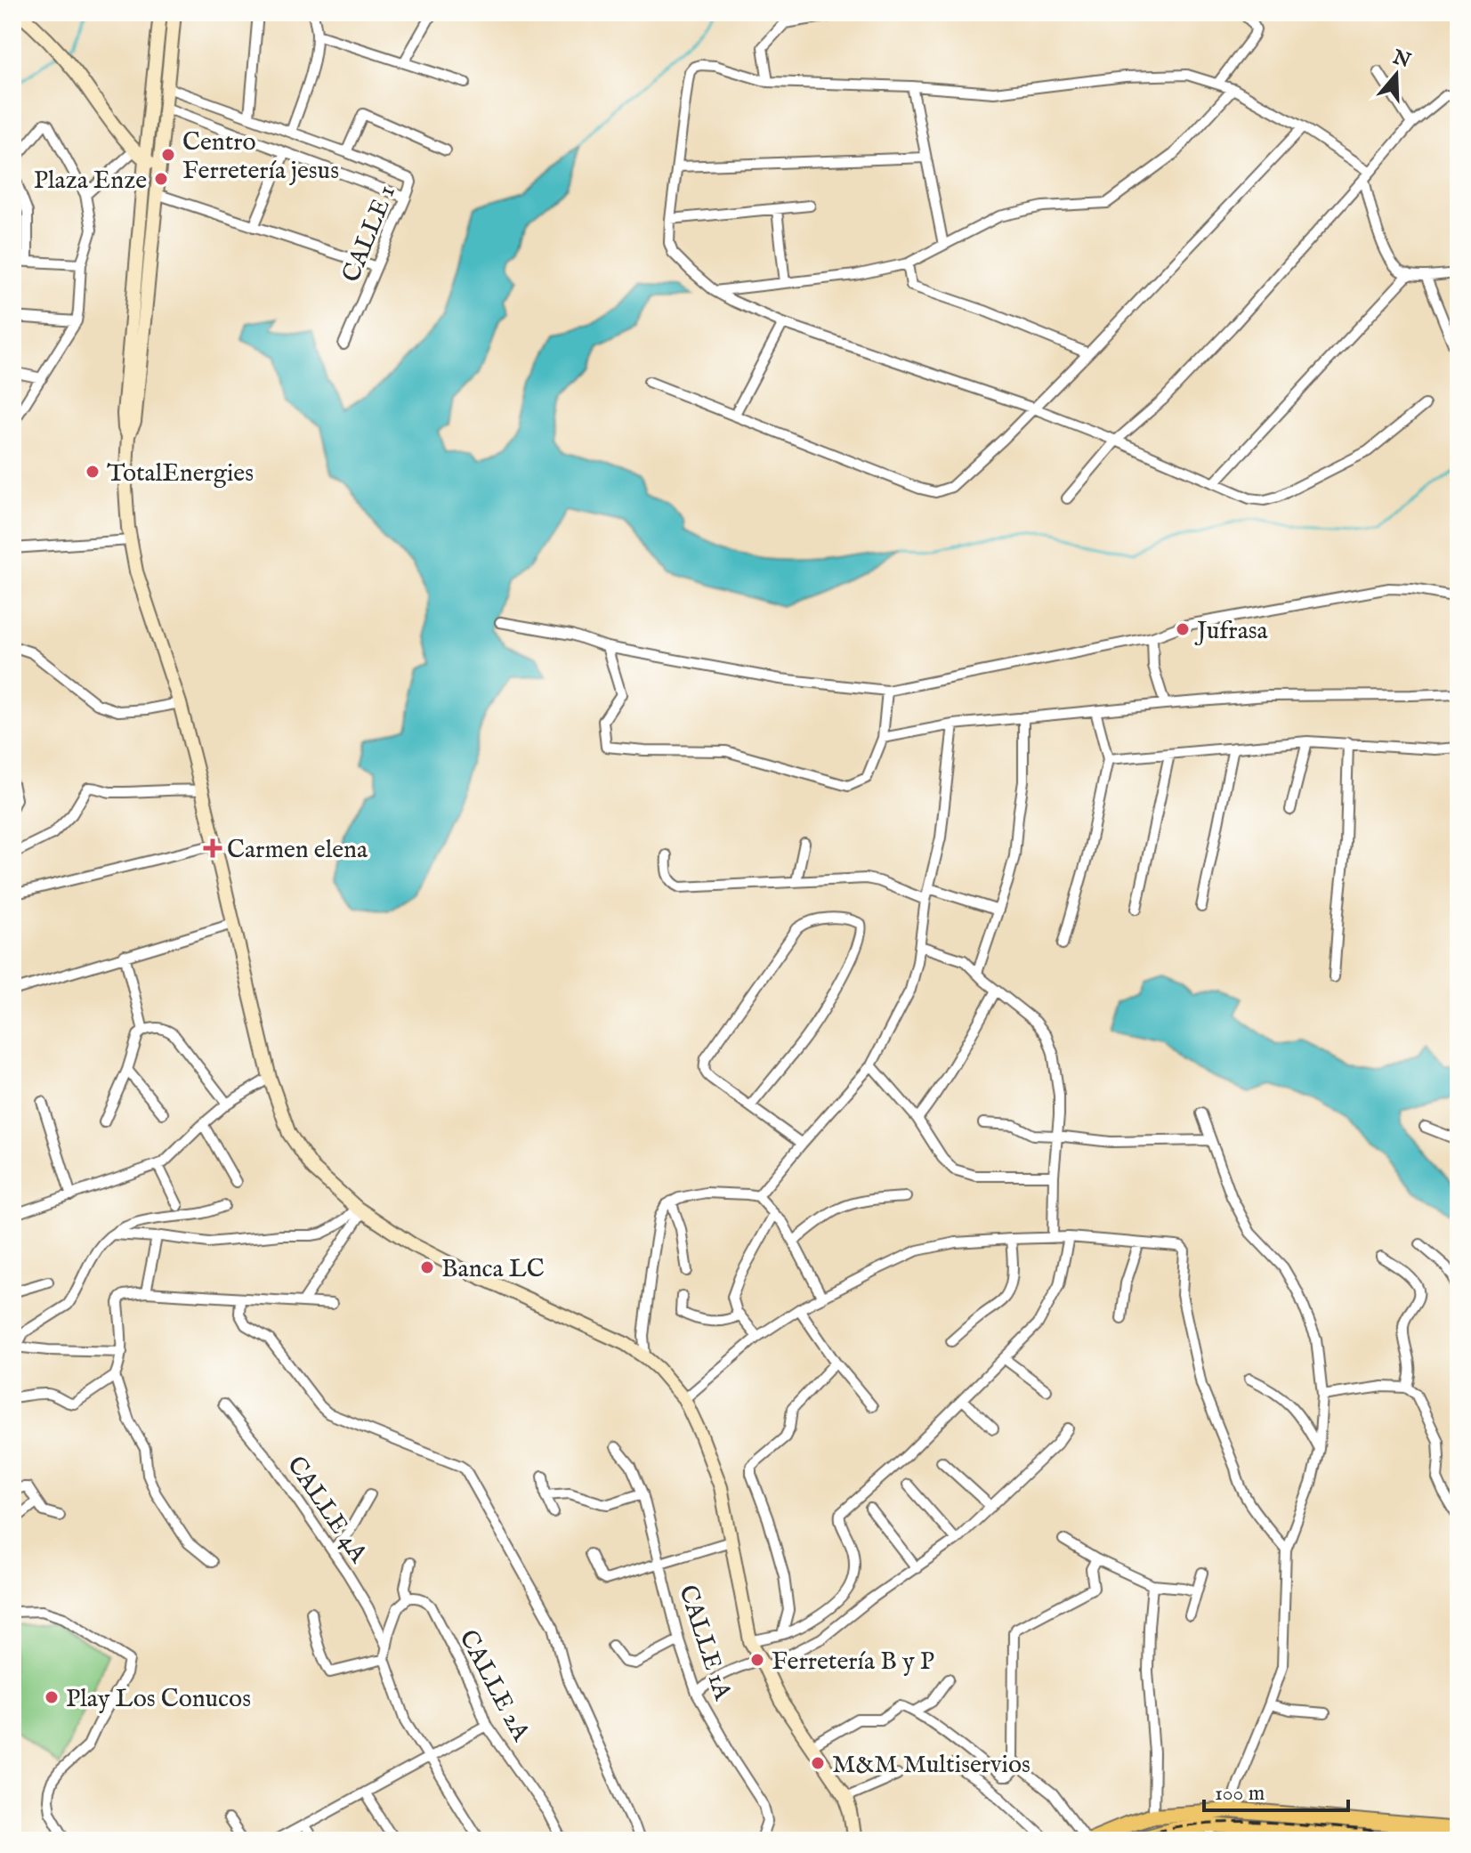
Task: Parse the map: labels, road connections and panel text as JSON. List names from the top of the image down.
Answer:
{
  "streets": {
    "street": [
      "CALLE 1",
      "CALLE 4A",
      "CALLE 1A",
      "CALLE 2A"
    ]
  },
  "places": {
    "other": [
      "Centro Ferretería jesus",
      "Plaza Enze",
      "TotalEnergies",
      "Jufrasa",
      "Banca LC",
      "Ferretería B y P",
      "Play Los Conucos",
      "M&M Multiservios"
    ],
    "health": ["Carmen elena"]
  },
  "scale_bar": "100 m",
  "north": "top"
}
